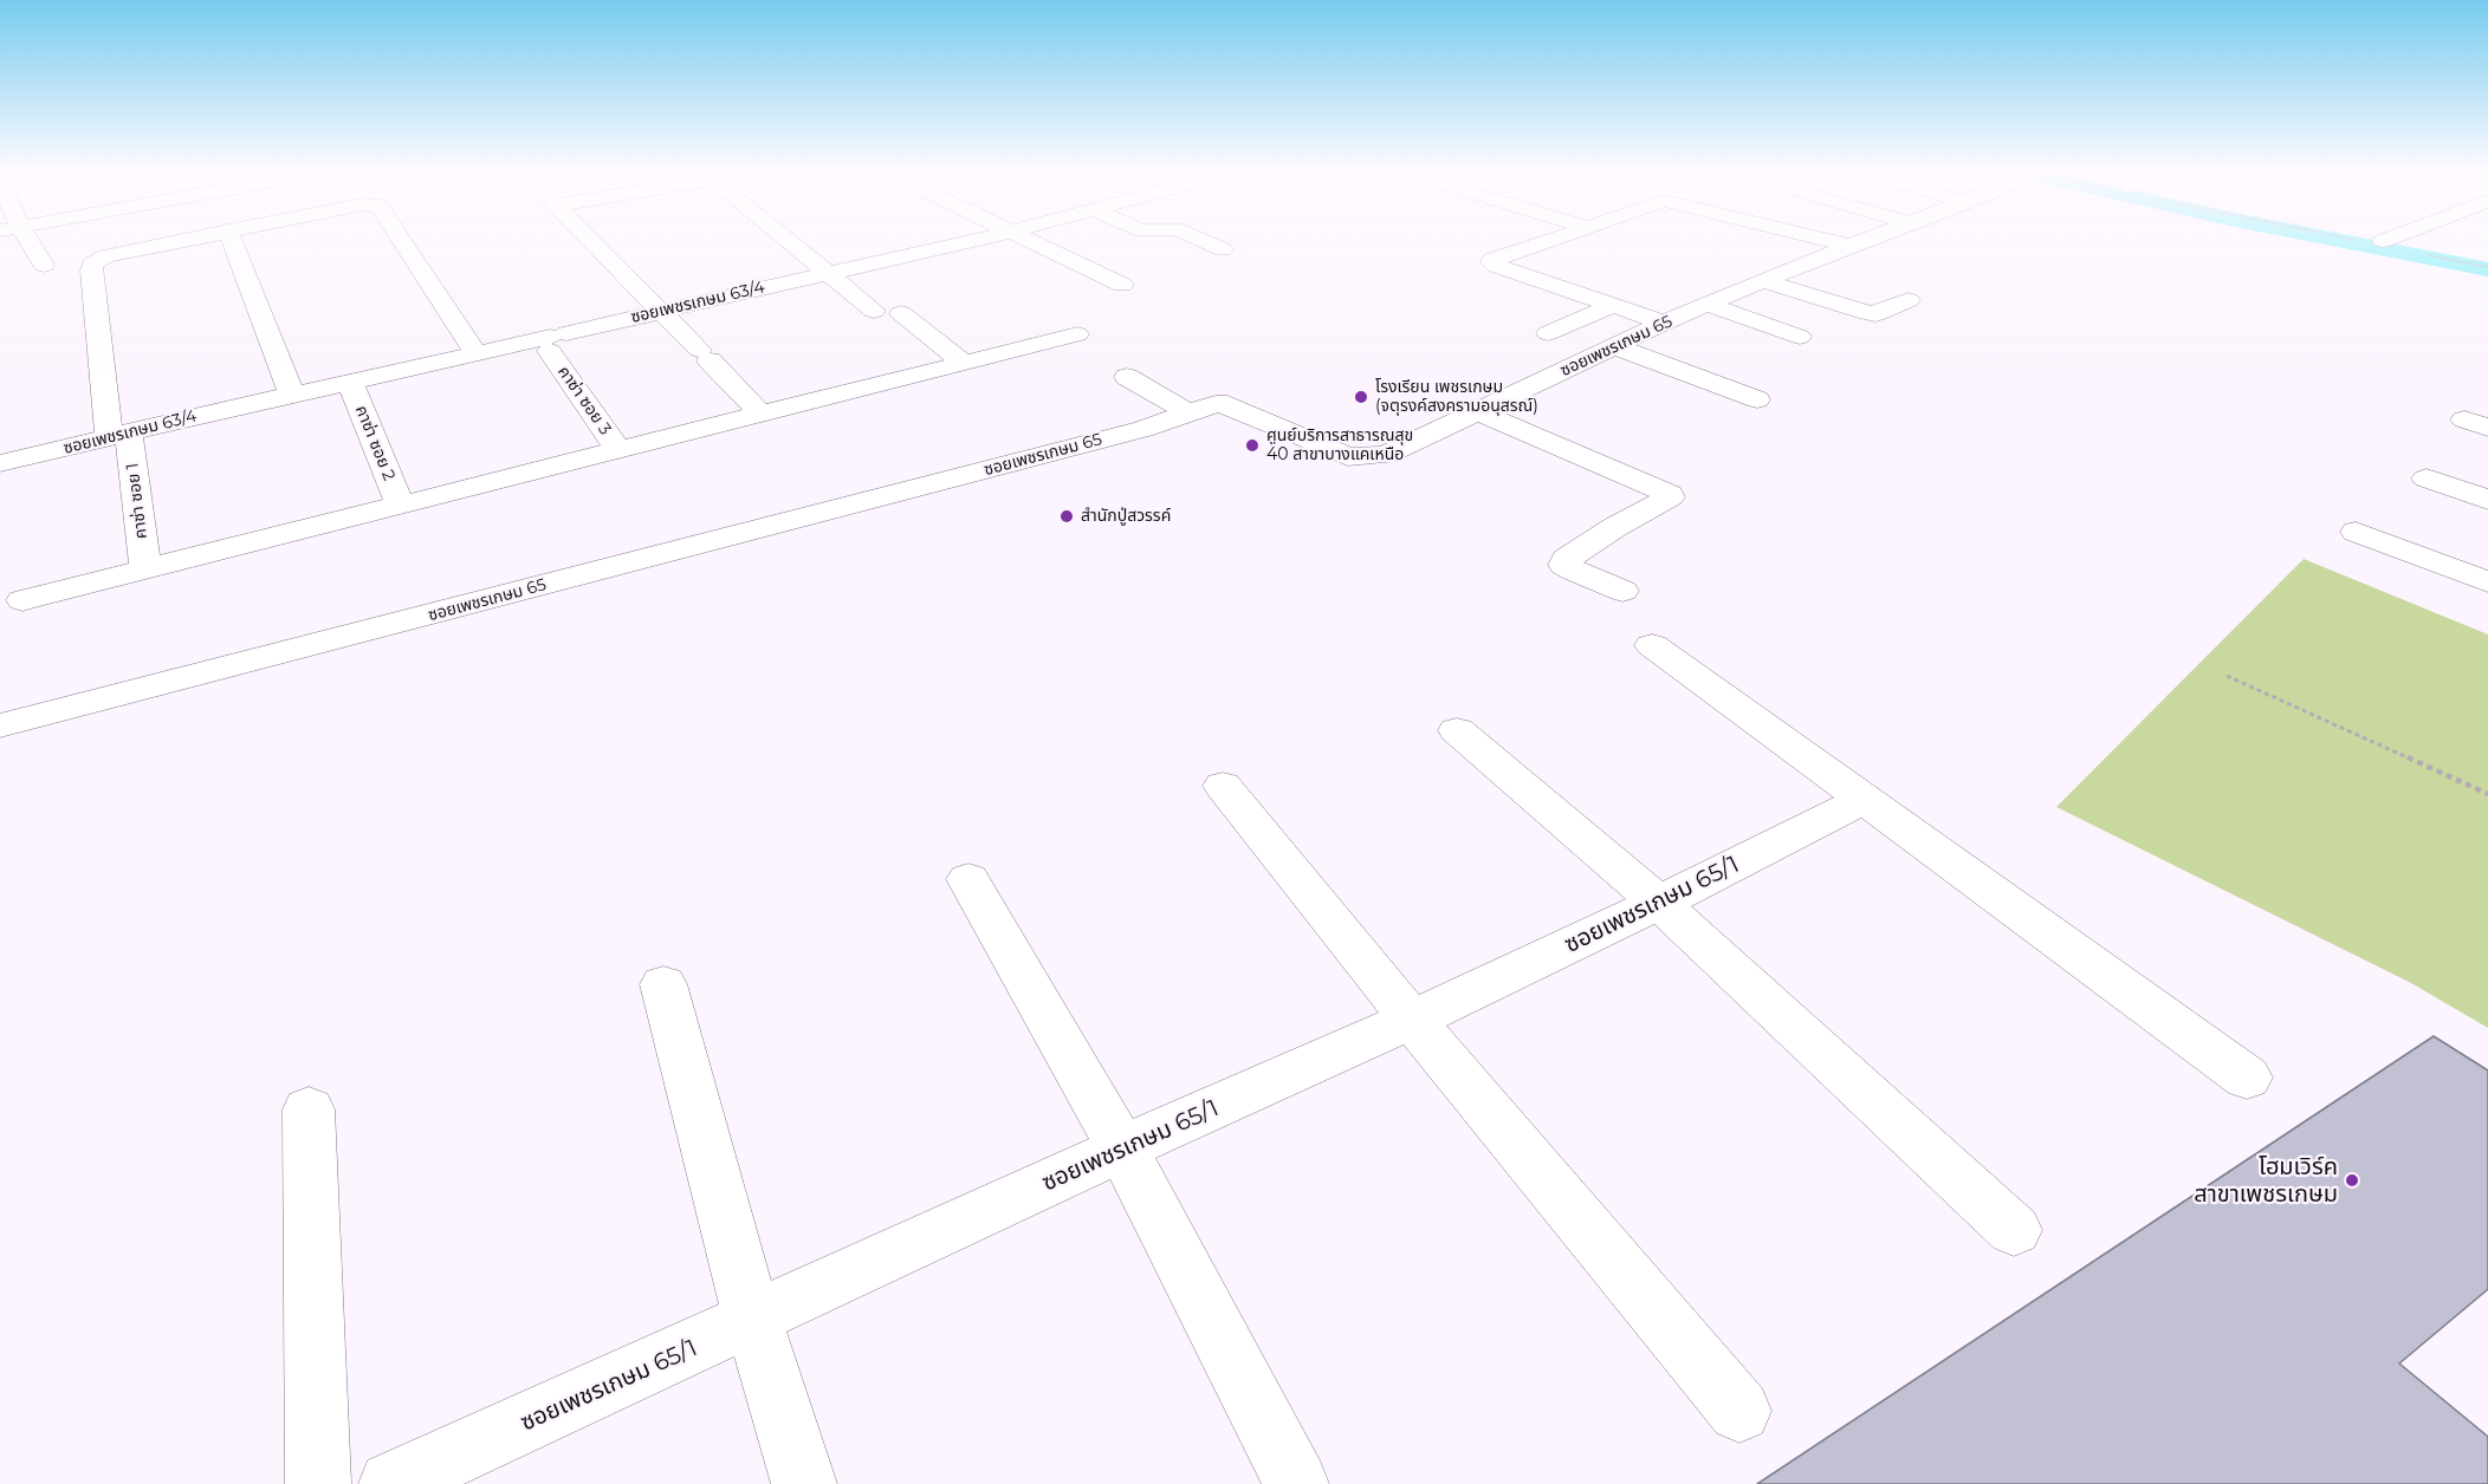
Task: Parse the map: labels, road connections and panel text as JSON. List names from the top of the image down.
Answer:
{
  "streets": {
    "street": [
      "ซอยเพชรเกษม 63/4",
      "ซอยเพชรเกษม 65",
      "คาซ่า ซอย 3",
      "คาซ่า ซอย 2",
      "คาซ่า ซอย 1",
      "ซอยเพชรเกษม 65/1"
    ]
  },
  "crossings": [
    ["ซอยเพชรเกษม 63/4", "คาซ่า ซอย 3"],
    ["ซอยเพชรเกษม 63/4", "คาซ่า ซอย 2"],
    ["ซอยเพชรเกษม 63/4", "คาซ่า ซอย 1"]
  ],
  "places": [
    "โรงเรียน เพชรเกษม (จตุรงค์สงครามอนุสรณ์)",
    "ศูนย์บริการสาธารณสุข 40 สาขาบางแคเหนือ",
    "สำนักปู่สวรรค์",
    "โฮมเวิร์ค สาขาเพชรเกษม"
  ]
}
